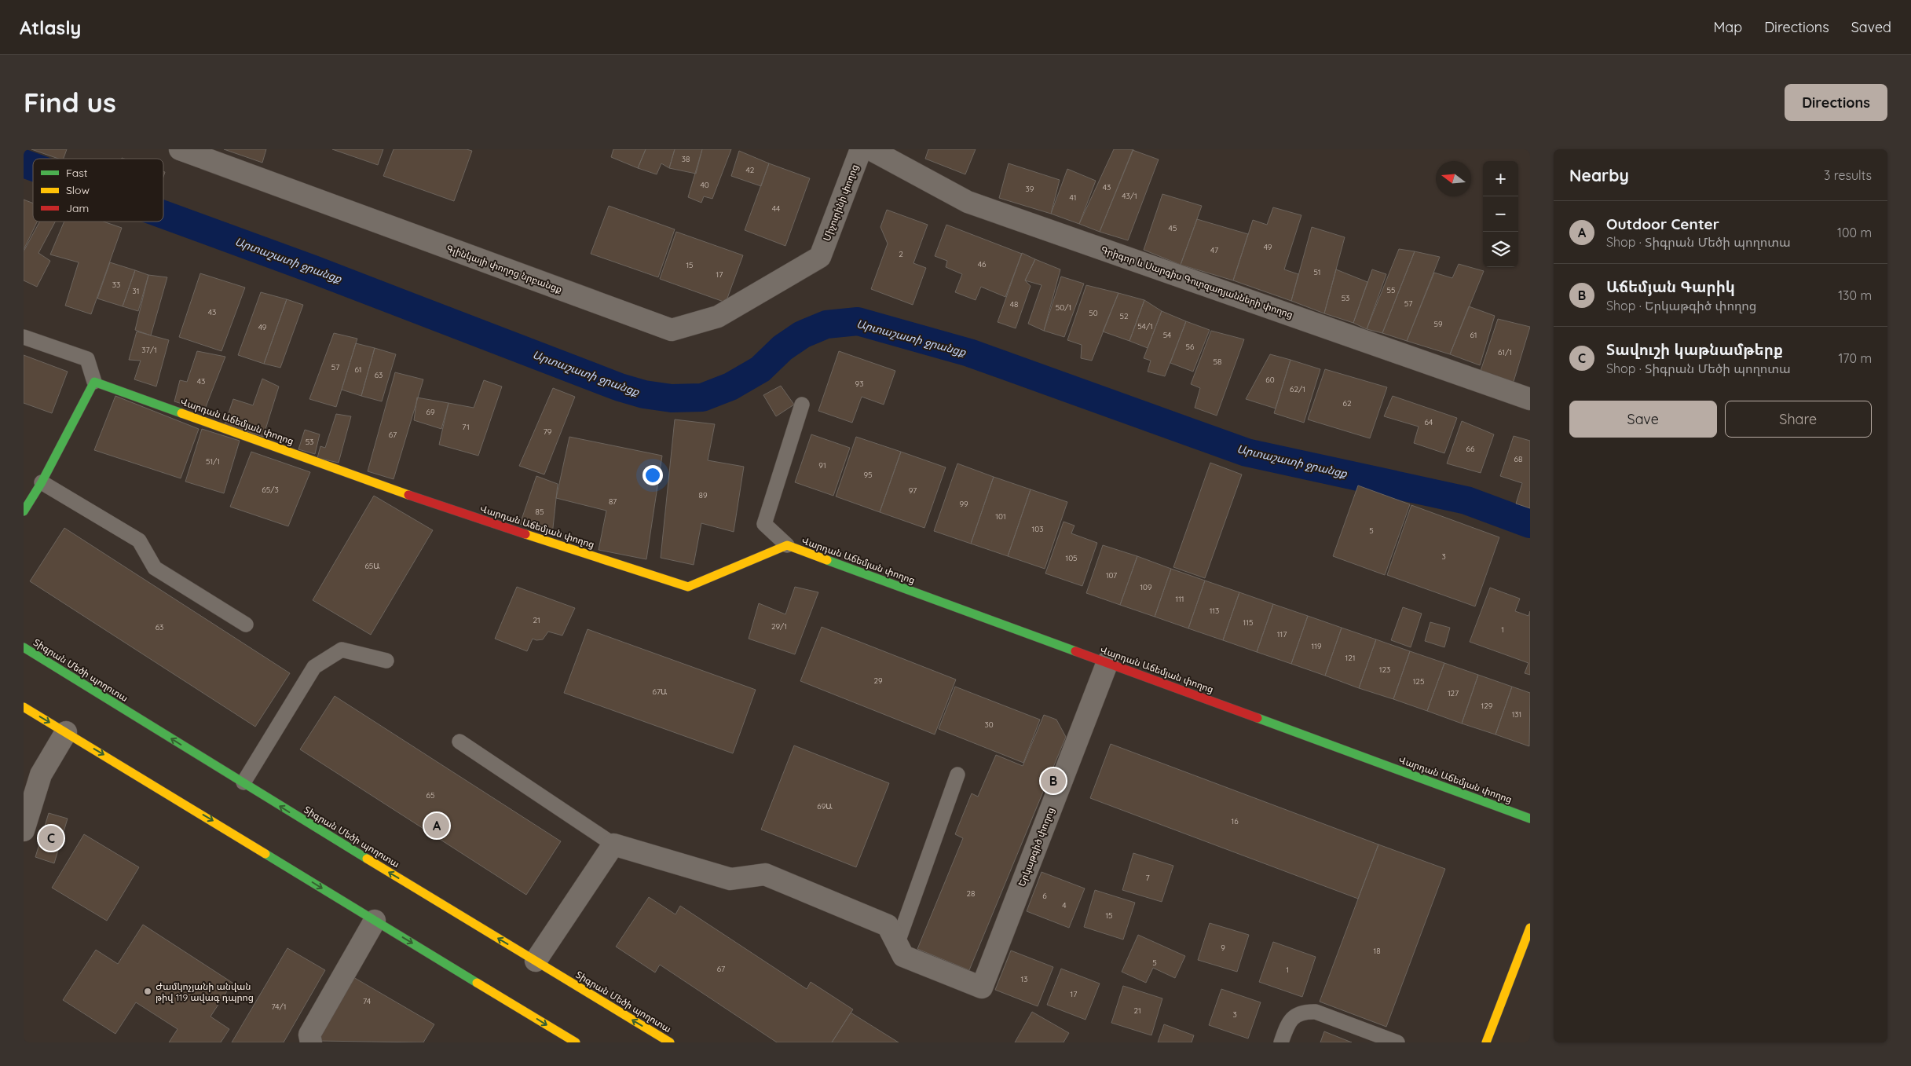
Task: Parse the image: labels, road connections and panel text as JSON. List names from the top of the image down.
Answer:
{
  "streets": {
    "street": [
      "Միչուրինի փողոց",
      "Գլինկայի փողոց նրբանցք",
      "Գրիգոր և Սարգիս Գուրզադյանների փողոց",
      "Վարդան Աճեմյան փողոց",
      "Տիգրան Մեծի պողոտա",
      "Երկաթգիծ փողոց"
    ]
  },
  "crossings": [
    ["Միչուրինի փողոց", "Գլինկայի փողոց նրբանցք"],
    ["Վարդան Աճեմյան փողոց", "Երկաթգիծ փողոց"]
  ],
  "water": ["Արտաշատի ջրանցք"],
  "places": ["Ժամկոչյանի անվան թիվ 119 ավագ դպրոց"],
  "house_numbers": [
    "38",
    "42",
    "40",
    "43",
    "39",
    "43/1",
    "41",
    "44",
    "45",
    "49",
    "47",
    "2",
    "46",
    "15",
    "51",
    "17",
    "33",
    "55",
    "31",
    "53",
    "57",
    "48",
    "50/1",
    "43",
    "50",
    "52",
    "59",
    "54/1",
    "49",
    "54",
    "61",
    "56",
    "37/1",
    "61/1",
    "58",
    "57",
    "61",
    "63",
    "60",
    "43",
    "93",
    "62/1",
    "62",
    "69",
    "64",
    "71",
    "79",
    "67",
    "53",
    "66",
    "68",
    "51/1",
    "91",
    "95",
    "65/3",
    "97",
    "89",
    "87",
    "99",
    "85",
    "101",
    "103",
    "5",
    "3",
    "105",
    "65Ա",
    "107",
    "109",
    "111",
    "113",
    "21",
    "115",
    "29/1",
    "63",
    "1",
    "117",
    "119",
    "121",
    "123",
    "29",
    "125",
    "67Ա",
    "127",
    "129",
    "131",
    "30",
    "65",
    "69Ա",
    "16",
    "7",
    "28",
    "6",
    "4",
    "15",
    "9",
    "18",
    "5",
    "67",
    "1",
    "13",
    "17",
    "74",
    "74/1",
    "21",
    "3"
  ],
  "legend": ["Fast", "Slow", "Jam"],
  "north": "left",
  "page": {
    "header": "Atlasly",
    "nav": ["Map", "Directions", "Saved"],
    "buttons": [
      "Directions",
      ["Save", "Share"]
    ],
    "title": "Find us",
    "heading": ["Nearby", "3 results"],
    "map_buttons": ["+", "−"],
    "list": [
      {
        "mark": "A",
        "name": "Outdoor Center",
        "note": "Shop · Տիգրան Մեծի պողոտա",
        "value": "100 m"
      },
      {
        "mark": "B",
        "name": "Աճեմյան Գարիկ",
        "note": "Shop · Երկաթգիծ փողոց",
        "value": "130 m"
      },
      {
        "mark": "C",
        "name": "Տավուշի կաթնամթերք",
        "note": "Shop · Տիգրան Մեծի պողոտա",
        "value": "170 m"
      }
    ],
    "pins": ["B", "A", "C"]
  }
}
